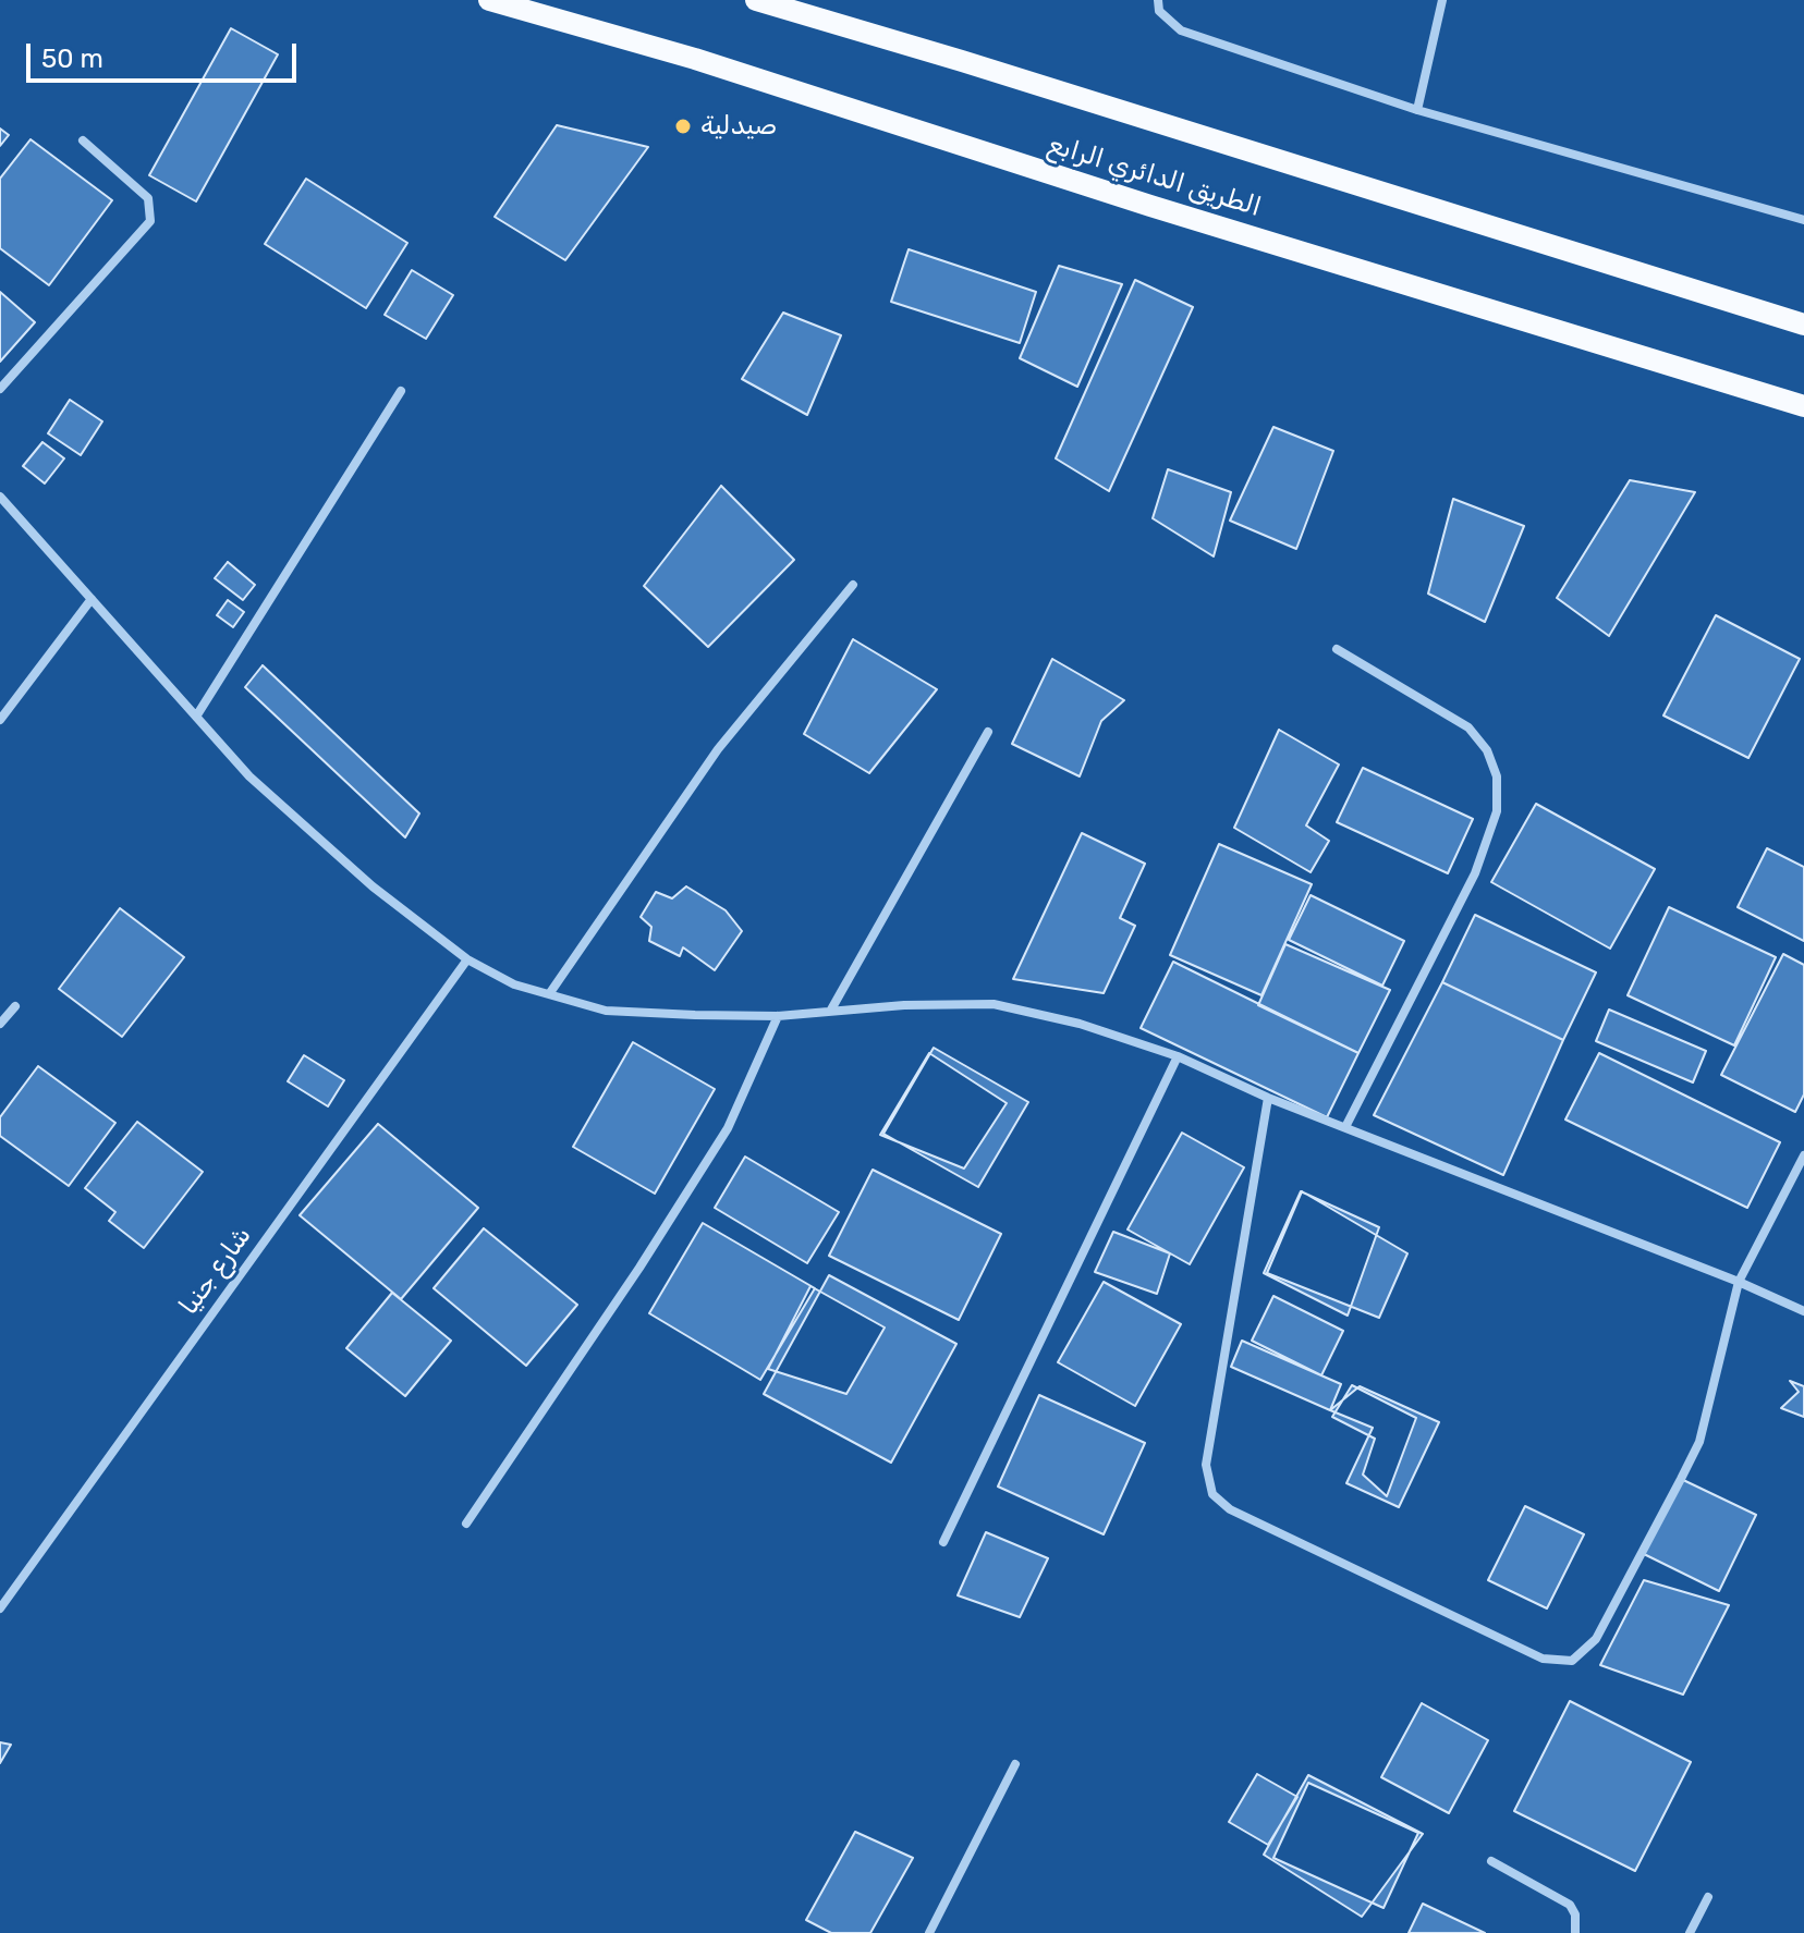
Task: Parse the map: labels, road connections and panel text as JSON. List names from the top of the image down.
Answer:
{
  "streets": {
    "main road": ["الطريق الدائري الرابع"],
    "street": ["شارع جنيا"]
  },
  "places": ["صيدلية"],
  "scale_bar": "50 m"
}
